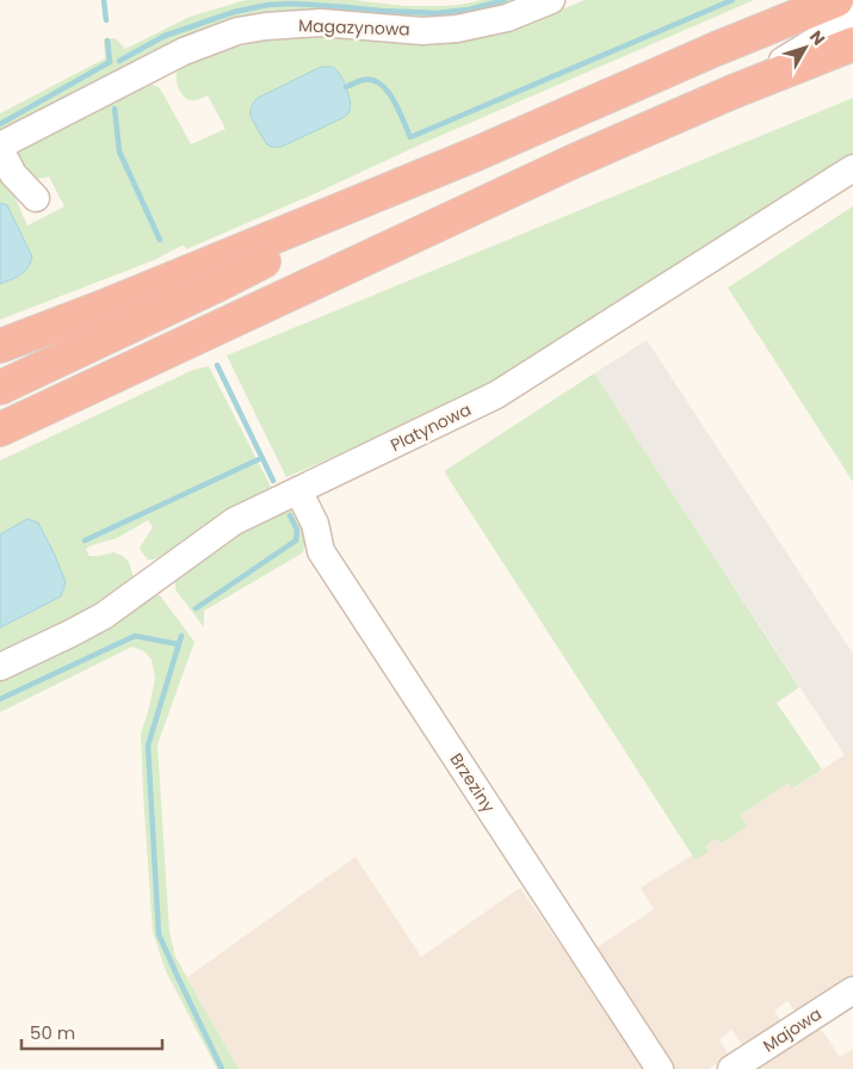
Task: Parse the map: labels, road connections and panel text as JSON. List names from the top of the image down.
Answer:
{
  "streets": {
    "street": [
      "Magazynowa",
      "Platynowa",
      "Brzeziny",
      "Majowa"
    ]
  },
  "crossings": [
    ["Platynowa", "Brzeziny"]
  ],
  "scale_bar": "50 m",
  "north": "top right"
}
